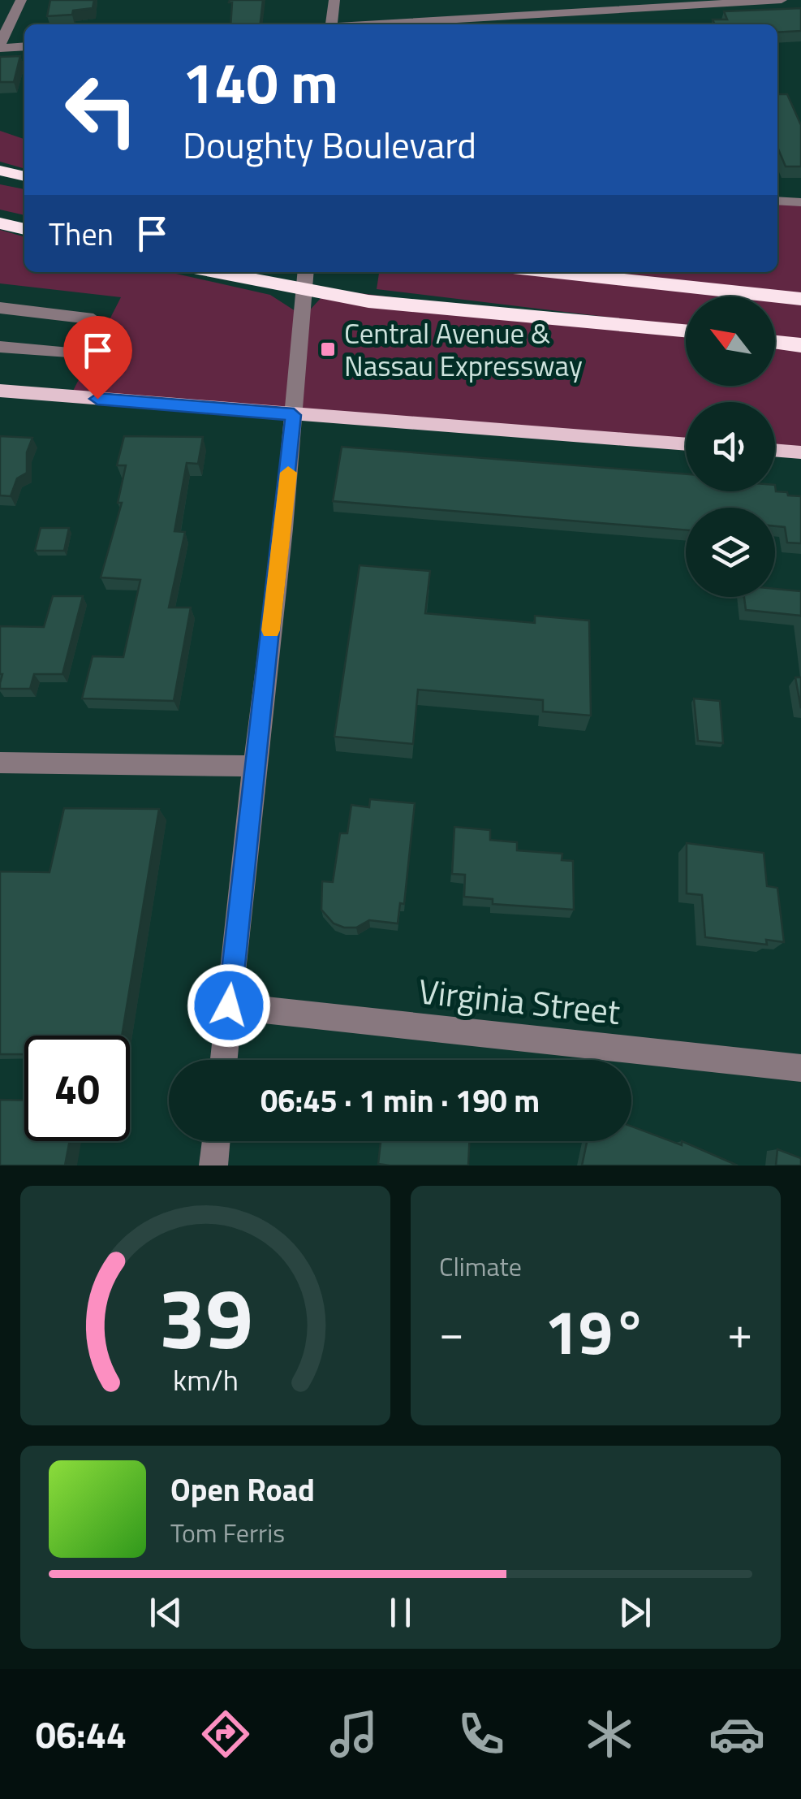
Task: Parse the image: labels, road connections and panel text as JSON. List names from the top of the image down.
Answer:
{
  "streets": {
    "street": ["Virginia Street"]
  },
  "places": {
    "transit": ["Central Avenue & Nassau Expressway"]
  },
  "north": "top left",
  "page": {
    "turn": ["140 m", "Doughty Boulevard"],
    "then": "Then",
    "limit": "40",
    "trip": "06:45 · 1 min · 190 m",
    "tile": "Climate",
    "heat": ["−", "19°", "+"],
    "song": ["Open Road", "Tom Ferris"],
    "tabs": "06:44",
    "gauge": ["39", "km/h"]
  }
}
